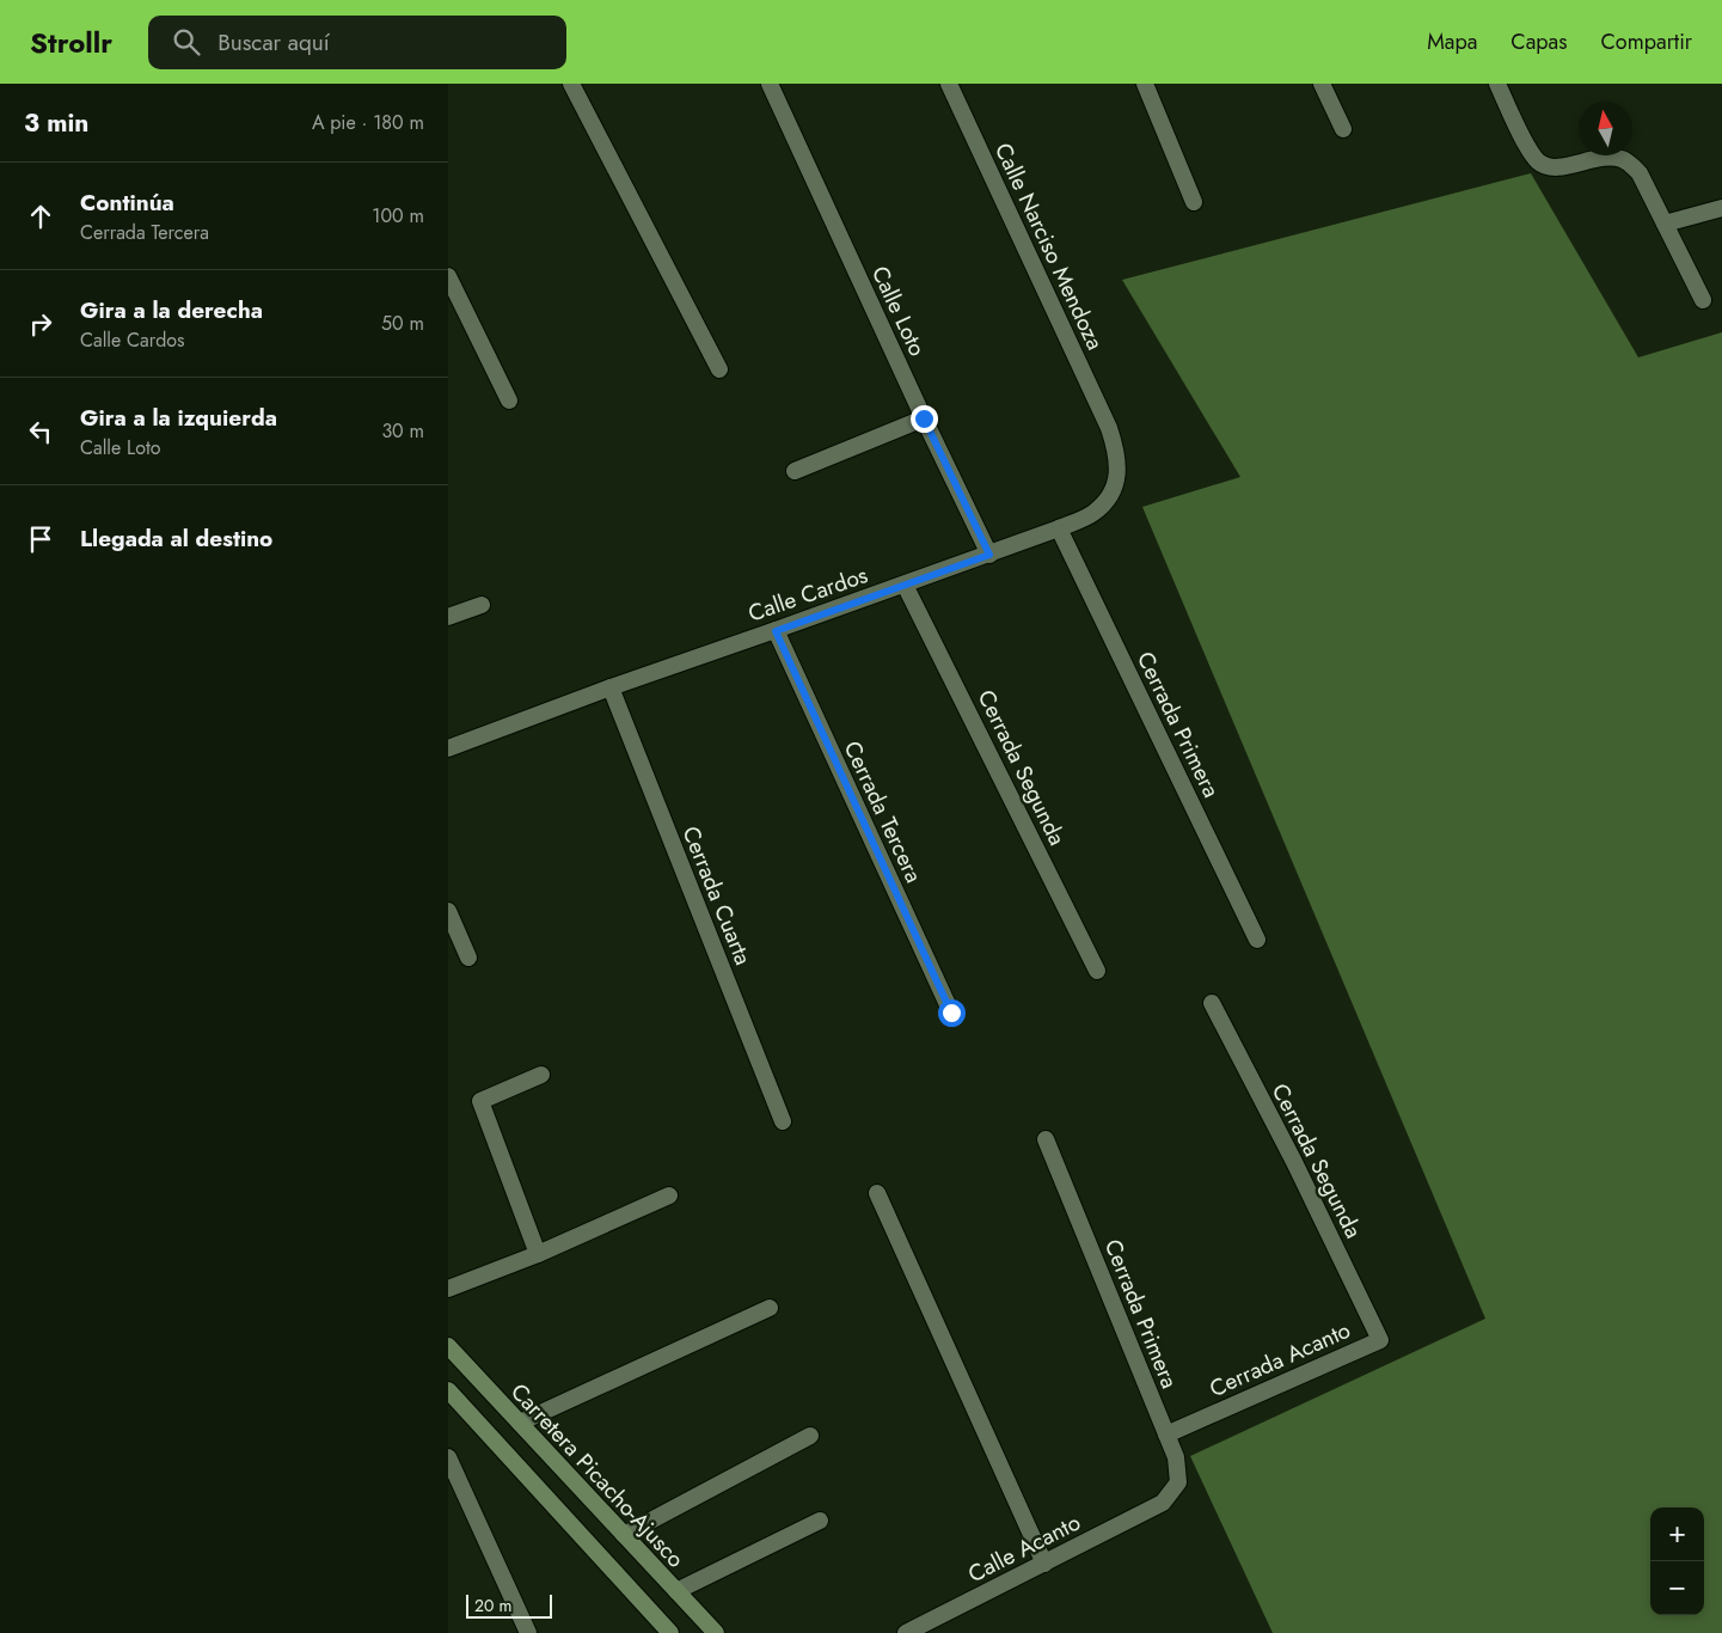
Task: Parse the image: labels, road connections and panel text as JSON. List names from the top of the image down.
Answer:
{
  "streets": {
    "main road": ["Carretera Picacho-Ajusco"],
    "street": [
      "Calle Narciso Mendoza",
      "Calle Loto",
      "Calle Cardos",
      "Cerrada Primera",
      "Cerrada Segunda",
      "Cerrada Tercera",
      "Cerrada Cuarta",
      "Cerrada Acanto",
      "Calle Acanto"
    ]
  },
  "crossings": [
    ["Calle Narciso Mendoza", "Calle Cardos"],
    ["Calle Loto", "Calle Cardos"],
    ["Calle Cardos", "Cerrada Primera"],
    ["Calle Cardos", "Cerrada Segunda"],
    ["Calle Cardos", "Cerrada Tercera"],
    ["Calle Cardos", "Cerrada Cuarta"],
    ["Cerrada Primera", "Cerrada Acanto"],
    ["Cerrada Primera", "Calle Acanto"],
    ["Cerrada Segunda", "Cerrada Acanto"]
  ],
  "scale_bar": "20 m",
  "north": "top",
  "page": {
    "header": "Strollr",
    "search": "Buscar aquí",
    "nav": ["Mapa", "Capas", "Compartir"],
    "heading": ["3 min", "A pie · 180 m"],
    "list": [
      ["Continúa", "Cerrada Tercera", "100 m"],
      ["Gira a la derecha", "Calle Cardos", "50 m"],
      ["Gira a la izquierda", "Calle Loto", "30 m"],
      "Llegada al destino"
    ],
    "map_buttons": ["+", "−"],
    "scale": "20 m"
  }
}
